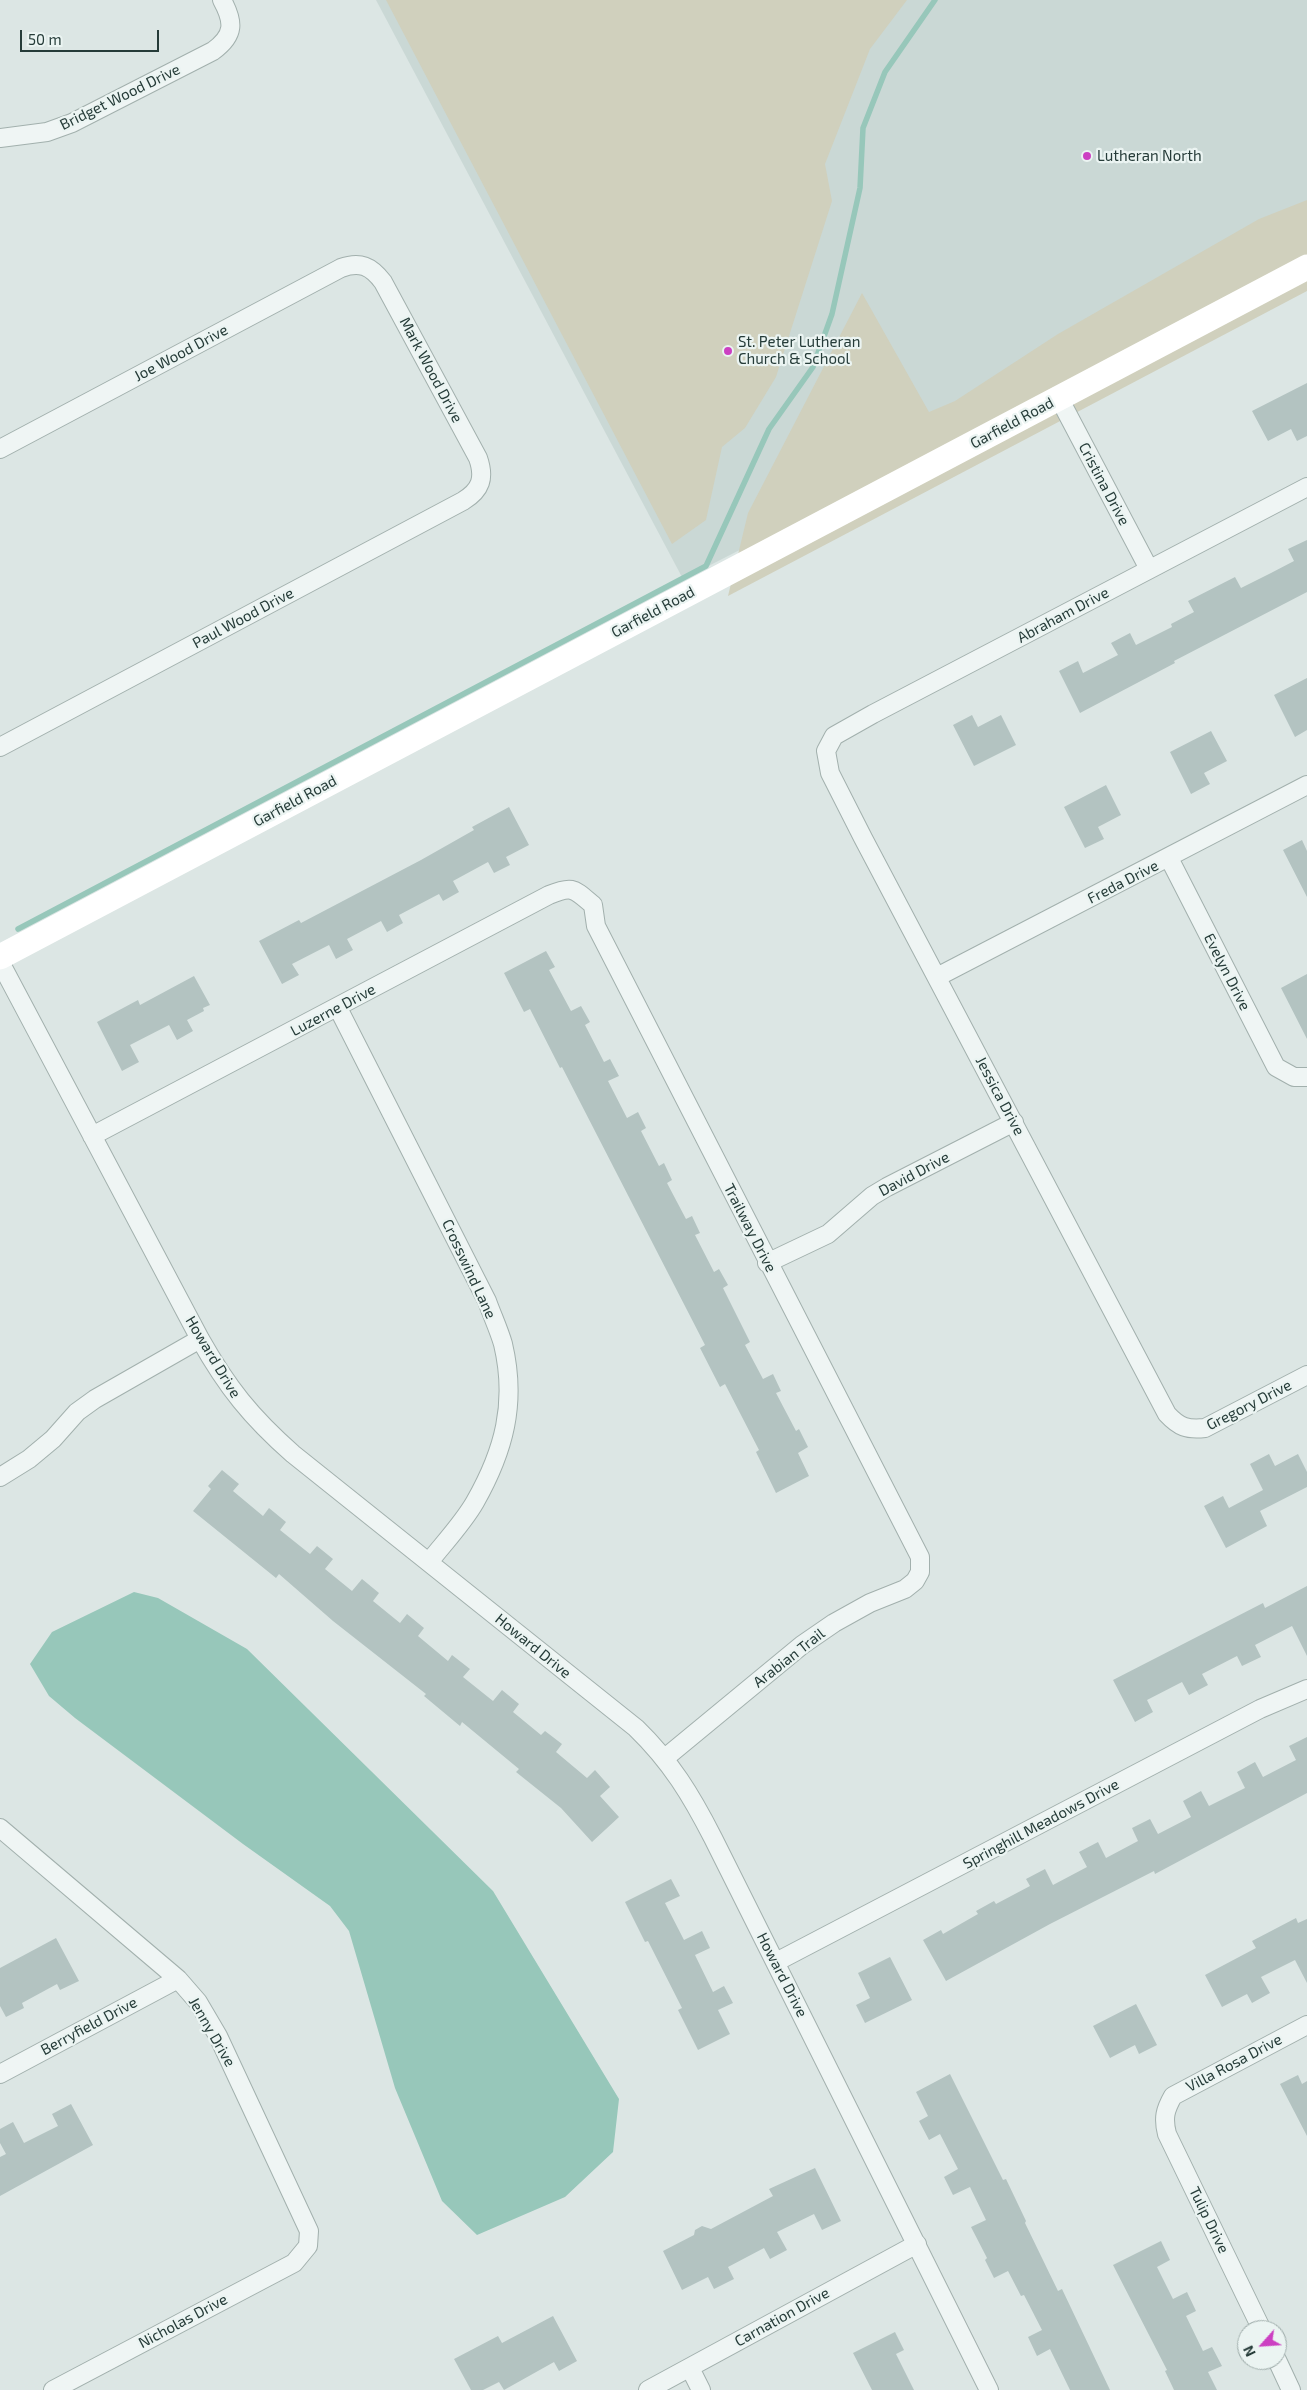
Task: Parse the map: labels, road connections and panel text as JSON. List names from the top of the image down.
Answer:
{
  "streets": {
    "street": [
      "Bridget Wood Drive",
      "Joe Wood Drive",
      "Mark Wood Drive",
      "Garfield Road",
      "Cristina Drive",
      "Abraham Drive",
      "Paul Wood Drive",
      "Freda Drive",
      "Evelyn Drive",
      "Luzerne Drive",
      "Jessica Drive",
      "David Drive",
      "Trailway Drive",
      "Crosswind Lane",
      "Howard Drive",
      "Gregory Drive",
      "Arabian Trail",
      "Springhill Meadows Drive",
      "Berryfield Drive",
      "Jenny Drive",
      "Villa Rosa Drive",
      "Tulip Drive",
      "Carnation Drive",
      "Nicholas Drive"
    ]
  },
  "crossings": [
    ["Joe Wood Drive", "Mark Wood Drive"],
    ["Mark Wood Drive", "Paul Wood Drive"],
    ["Garfield Road", "Cristina Drive"],
    ["Cristina Drive", "Abraham Drive"],
    ["Abraham Drive", "Jessica Drive"],
    ["Freda Drive", "Evelyn Drive"],
    ["Freda Drive", "Jessica Drive"],
    ["Luzerne Drive", "Trailway Drive"],
    ["Luzerne Drive", "Crosswind Lane"],
    ["Luzerne Drive", "Howard Drive"],
    ["Jessica Drive", "David Drive"],
    ["Jessica Drive", "Gregory Drive"],
    ["David Drive", "Trailway Drive"],
    ["Trailway Drive", "Arabian Trail"],
    ["Crosswind Lane", "Howard Drive"],
    ["Howard Drive", "Arabian Trail"],
    ["Howard Drive", "Springhill Meadows Drive"],
    ["Howard Drive", "Carnation Drive"],
    ["Berryfield Drive", "Jenny Drive"],
    ["Jenny Drive", "Nicholas Drive"],
    ["Villa Rosa Drive", "Tulip Drive"]
  ],
  "places": ["Lutheran North", "St. Peter Lutheran Church & School"],
  "scale_bar": "50 m",
  "north": "bottom left"
}
